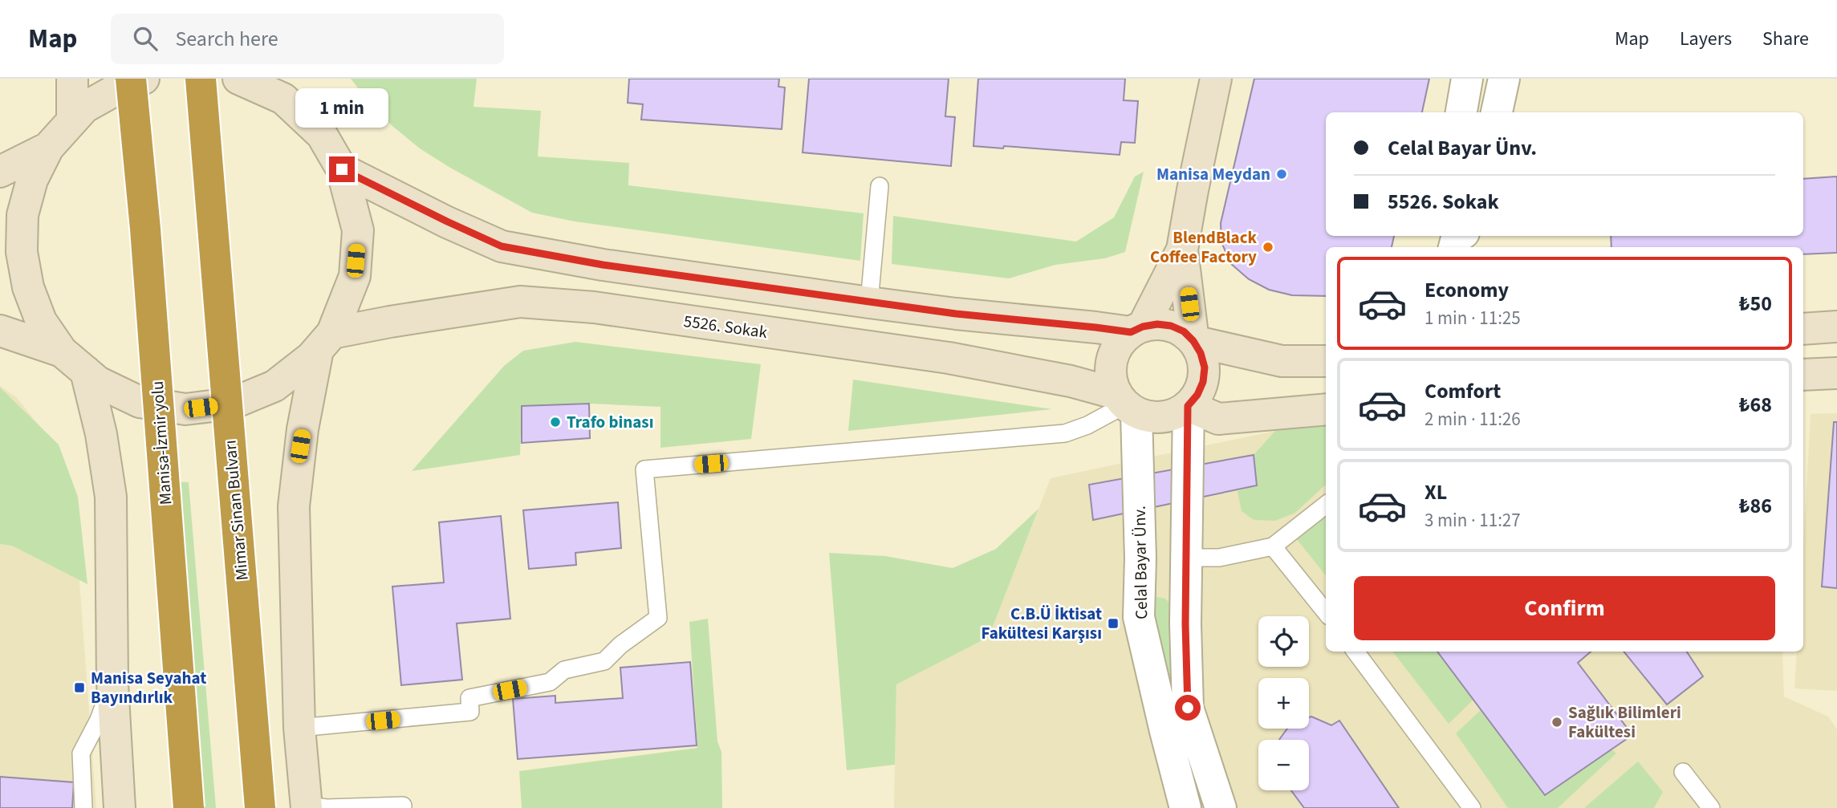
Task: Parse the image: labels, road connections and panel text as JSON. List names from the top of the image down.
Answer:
{
  "streets": {
    "highway": ["Manisa-İzmir yolu", "Mimar Sinan Bulvarı"],
    "street": ["5526. Sokak", "Celal Bayar Ünv."]
  },
  "crossings": [
    ["5526. Sokak", "Celal Bayar Ünv."]
  ],
  "places": {
    "other": [
      "Manisa Meydan",
      "BlendBlack Coffee Factory",
      "Trafo binası",
      "Sağlık Bilimleri Fakültesi"
    ],
    "transit": ["C.B.Ü İktisat Fakültesi Karşısı", "Manisa Seyahat Bayındırlık"]
  },
  "page": {
    "header": "Map",
    "search": "Search here",
    "nav": ["Map", "Layers", "Share"],
    "bubble": "1 min",
    "banner": ["Celal Bayar Ünv.", "5526. Sokak"],
    "list": [
      {
        "name": "Economy",
        "note": "1 min · 11:25",
        "value": "₺50"
      },
      {
        "name": "Comfort",
        "note": "2 min · 11:26",
        "value": "₺68"
      },
      {
        "name": "XL",
        "note": "3 min · 11:27",
        "value": "₺86"
      }
    ],
    "buttons": "Confirm",
    "map_buttons": ["+", "−"]
  }
}
